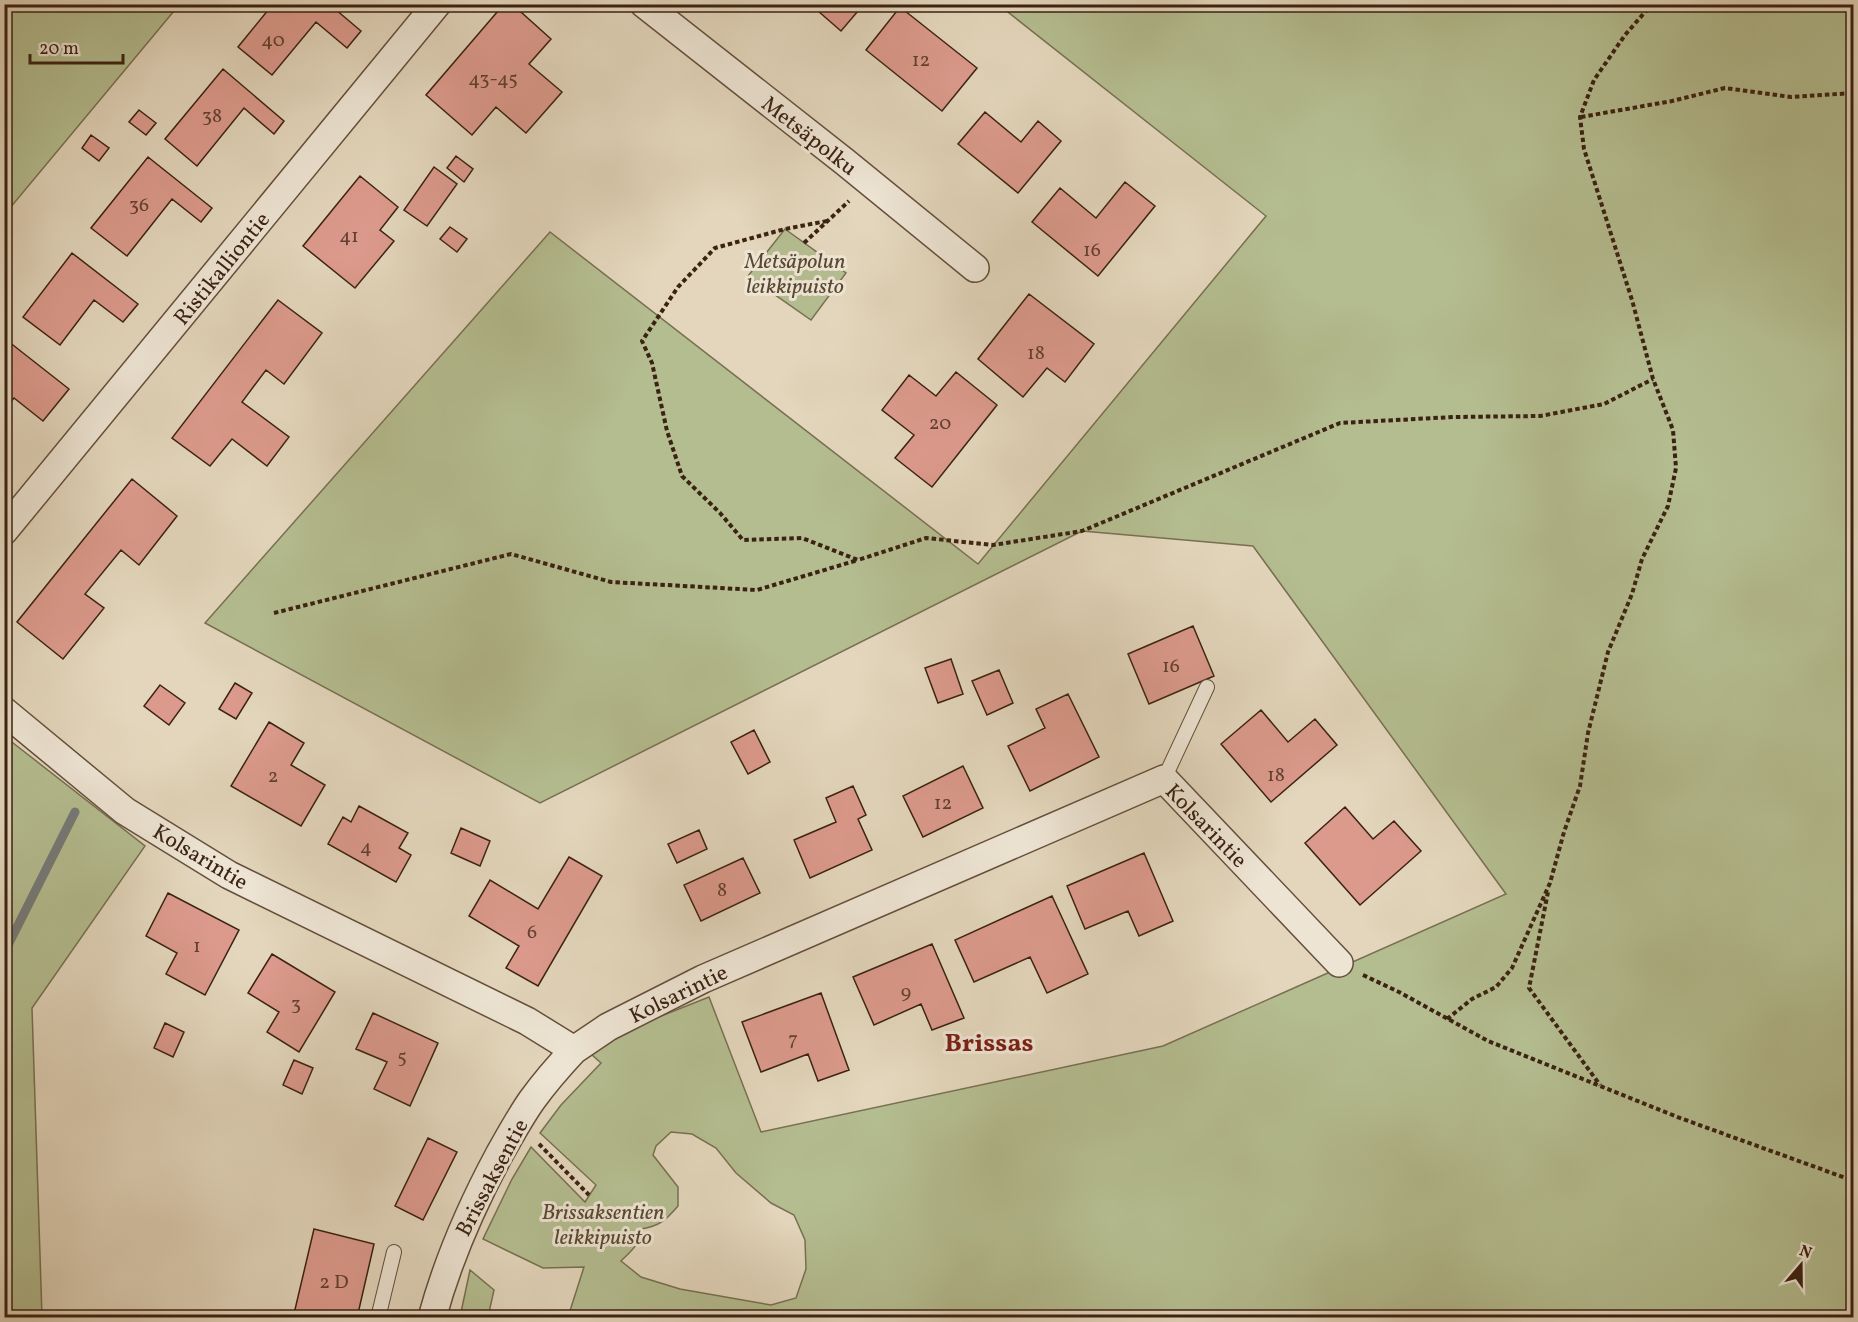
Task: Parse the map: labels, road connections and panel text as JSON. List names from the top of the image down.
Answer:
{
  "streets": {
    "street": [
      "Metsäpolku",
      "Ristikalliontie",
      "Kolsarintie",
      "Brissaksentie"
    ]
  },
  "crossings": [
    ["Kolsarintie", "Brissaksentie"]
  ],
  "districts": ["Brissas"],
  "parks": ["Metsäpolun leikkipuisto", "Brissaksentien leikkipuisto"],
  "house_numbers": [
    "40",
    "12",
    "43-45",
    "38",
    "36",
    "41",
    "16",
    "18",
    "20",
    "16",
    "18",
    "2",
    "12",
    "4",
    "8",
    "6",
    "1",
    "9",
    "3",
    "7",
    "5",
    "2 D"
  ],
  "scale_bar": "20 m",
  "north": "top"
}
